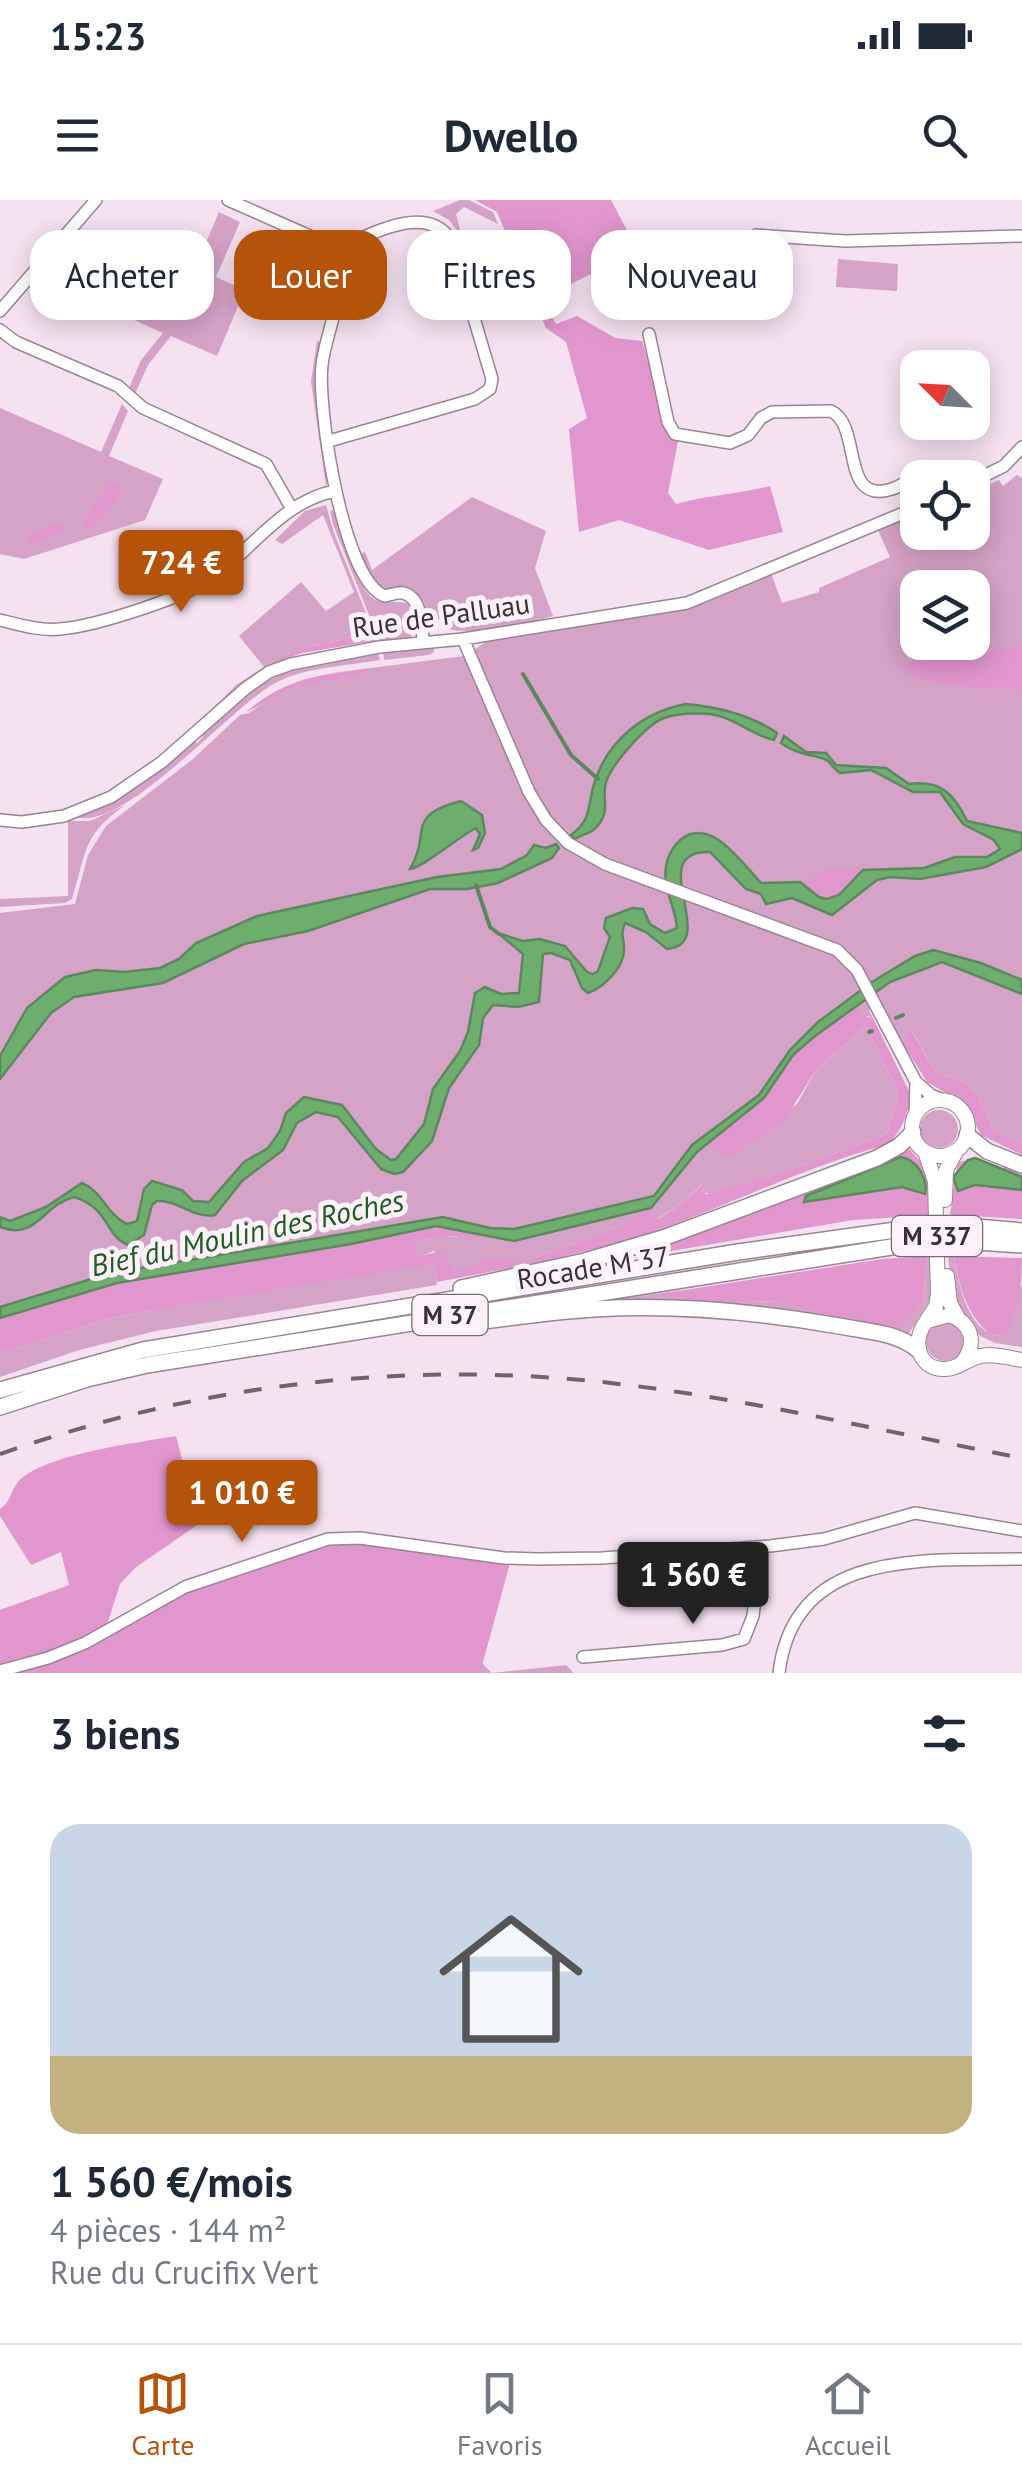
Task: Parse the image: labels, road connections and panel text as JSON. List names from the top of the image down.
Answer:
{
  "streets": {
    "highway": ["Rocade M 37", "M 37"],
    "main road": ["M 337"],
    "street": ["Rue de Palluau"]
  },
  "water": ["Bief du Moulin des Roches"],
  "north": "top left",
  "page": {
    "status": "15:23",
    "header": "Dwello",
    "chip": [
      "Acheter",
      "Louer",
      "Filtres",
      "Nouveau"
    ],
    "price": ["724 €", "1 010 €", "1 560 €"],
    "heading": "3 biens",
    "list": [
      {
        "name": "1 560 €/mois",
        "note": "4 pièces · 144 m² · Rue du Crucifix Vert"
      }
    ],
    "tabs": ["Carte", "Favoris", "Accueil"]
  }
}
